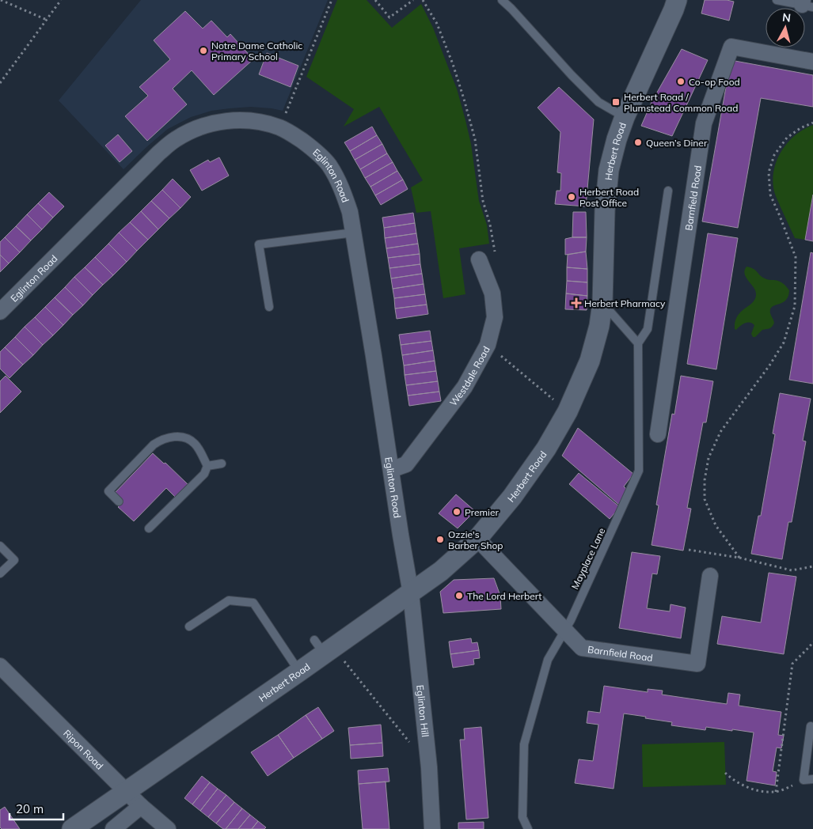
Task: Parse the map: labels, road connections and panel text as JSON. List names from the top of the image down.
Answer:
{
  "streets": {
    "street": [
      "Herbert Road",
      "Eglinton Road",
      "Barnfield Road",
      "Westdale Road",
      "Eglinton Hill",
      "Ripon Road"
    ],
    "lane": ["Mayplace Lane"]
  },
  "crossings": [
    ["Herbert Road", "Eglinton Road"],
    ["Herbert Road", "Barnfield Road"],
    ["Herbert Road", "Eglinton Hill"],
    ["Herbert Road", "Ripon Road"],
    ["Eglinton Road", "Westdale Road"],
    ["Eglinton Road", "Eglinton Hill"],
    ["Barnfield Road", "Mayplace Lane"]
  ],
  "places": {
    "other": [
      "Notre Dame Catholic Primary School",
      "Co-op Food",
      "Queen’s Diner",
      "Herbert Road Post Office",
      "Premier",
      "Ozzie's Barber Shop",
      "The Lord Herbert"
    ],
    "transit": ["Herbert Road / Plumstead Common Road"],
    "health": ["Herbert Pharmacy"]
  },
  "scale_bar": "20 m",
  "north": "top"
}
